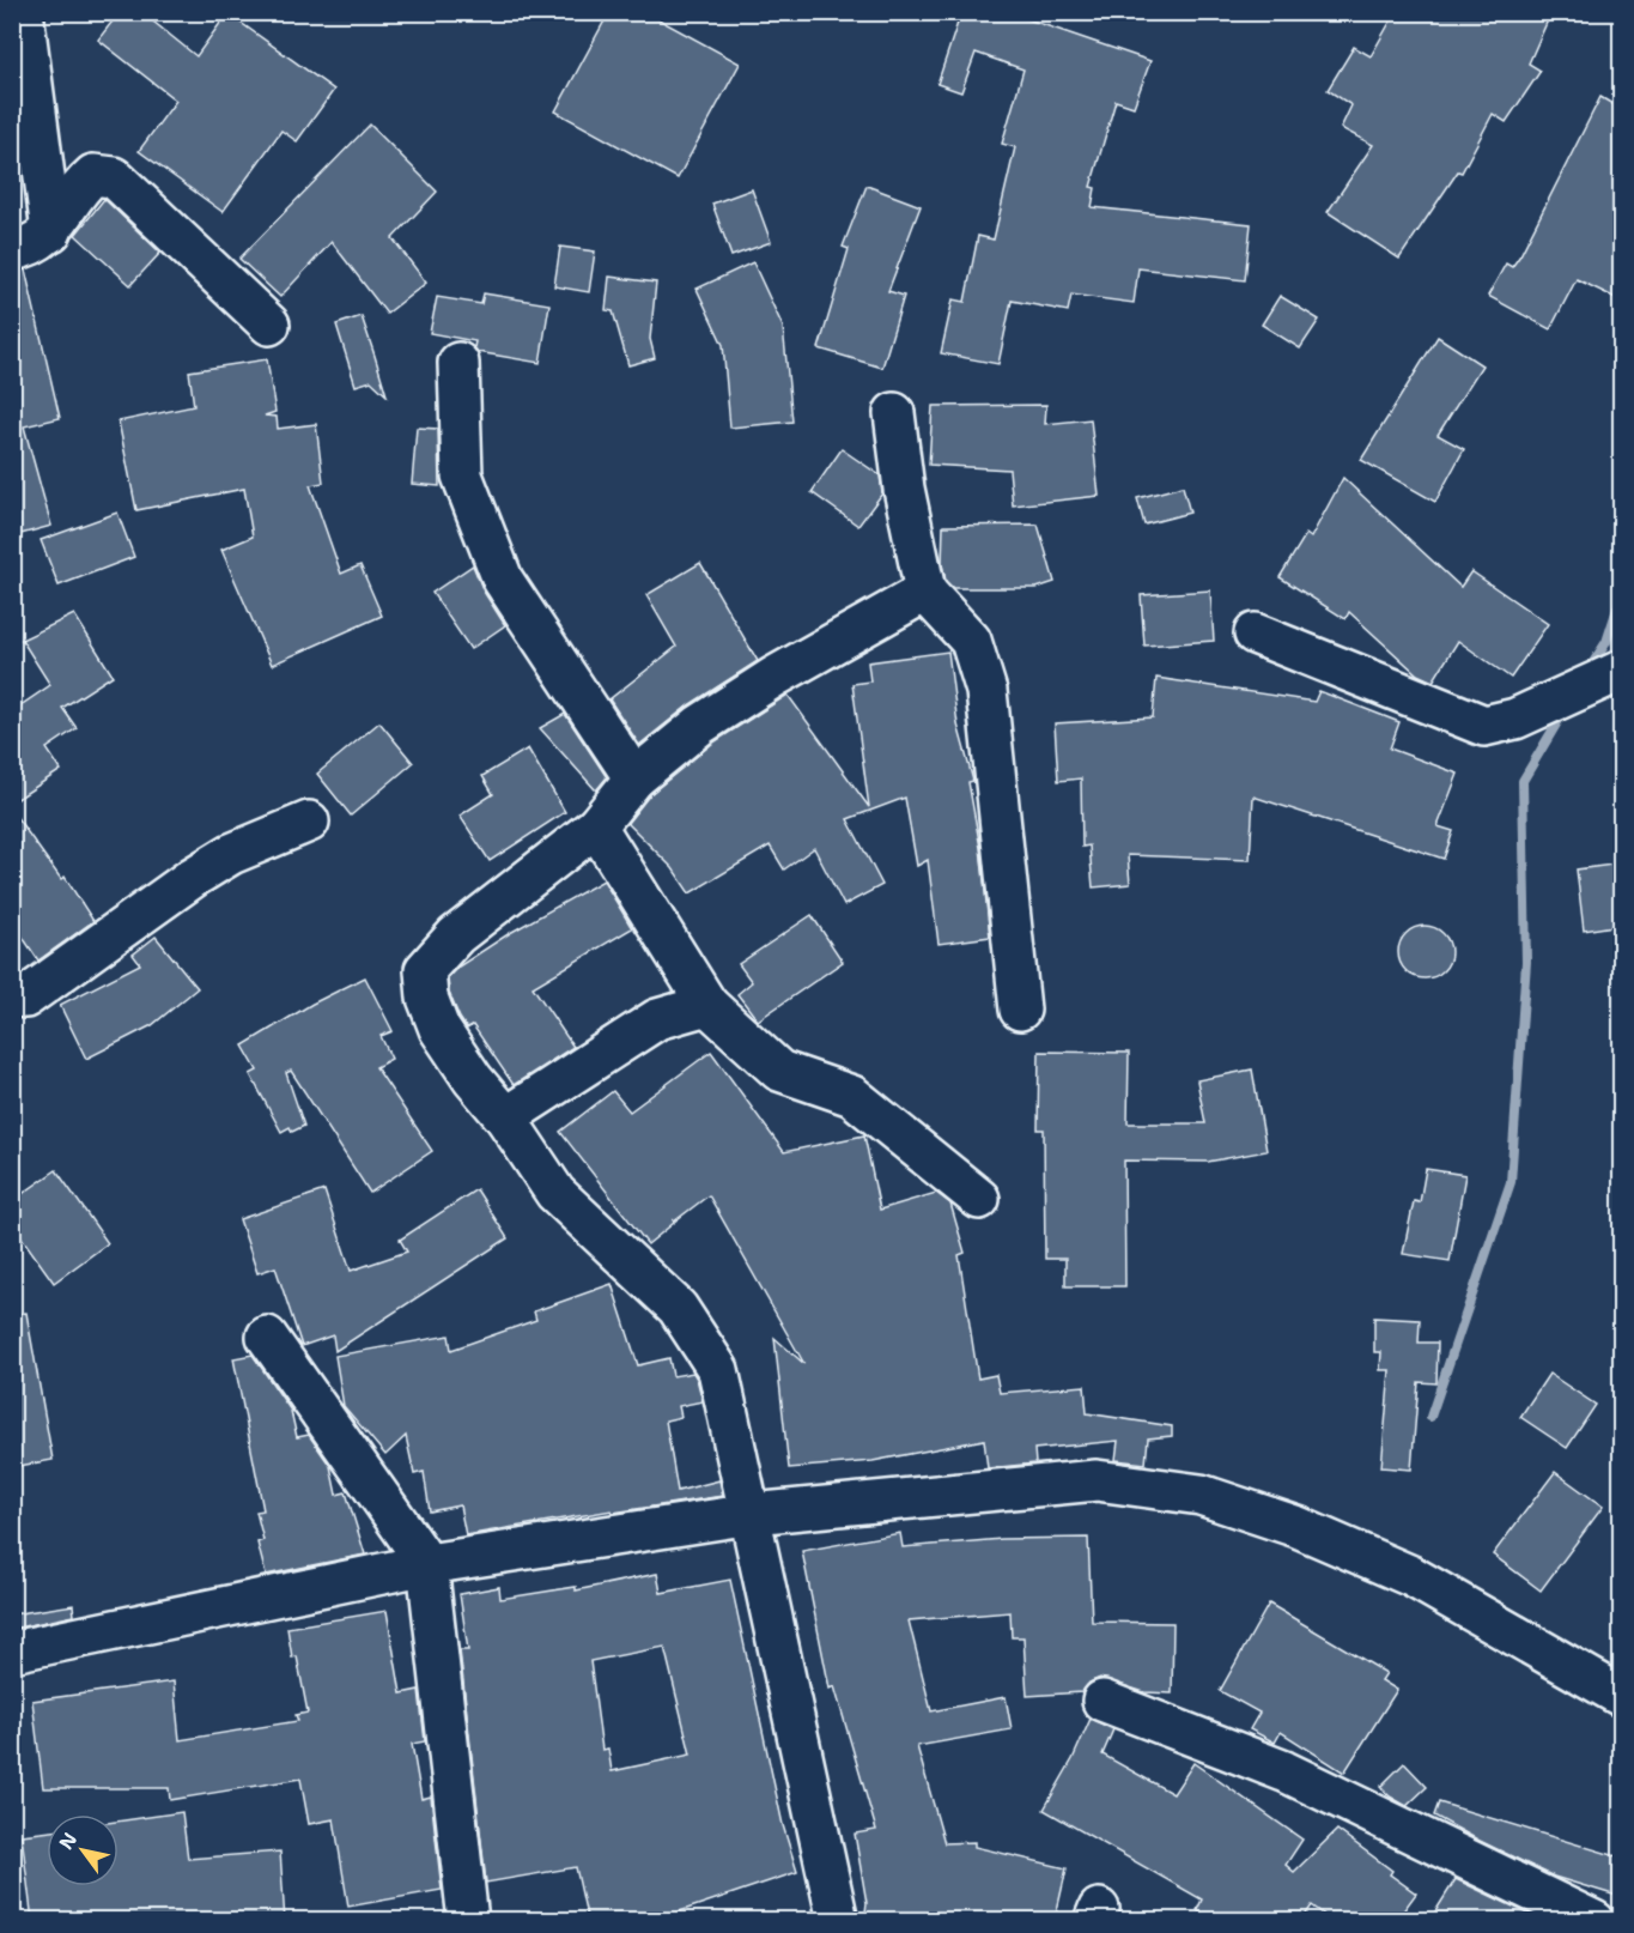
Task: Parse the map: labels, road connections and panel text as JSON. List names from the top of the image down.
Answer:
{
  "north": "top left"
}
